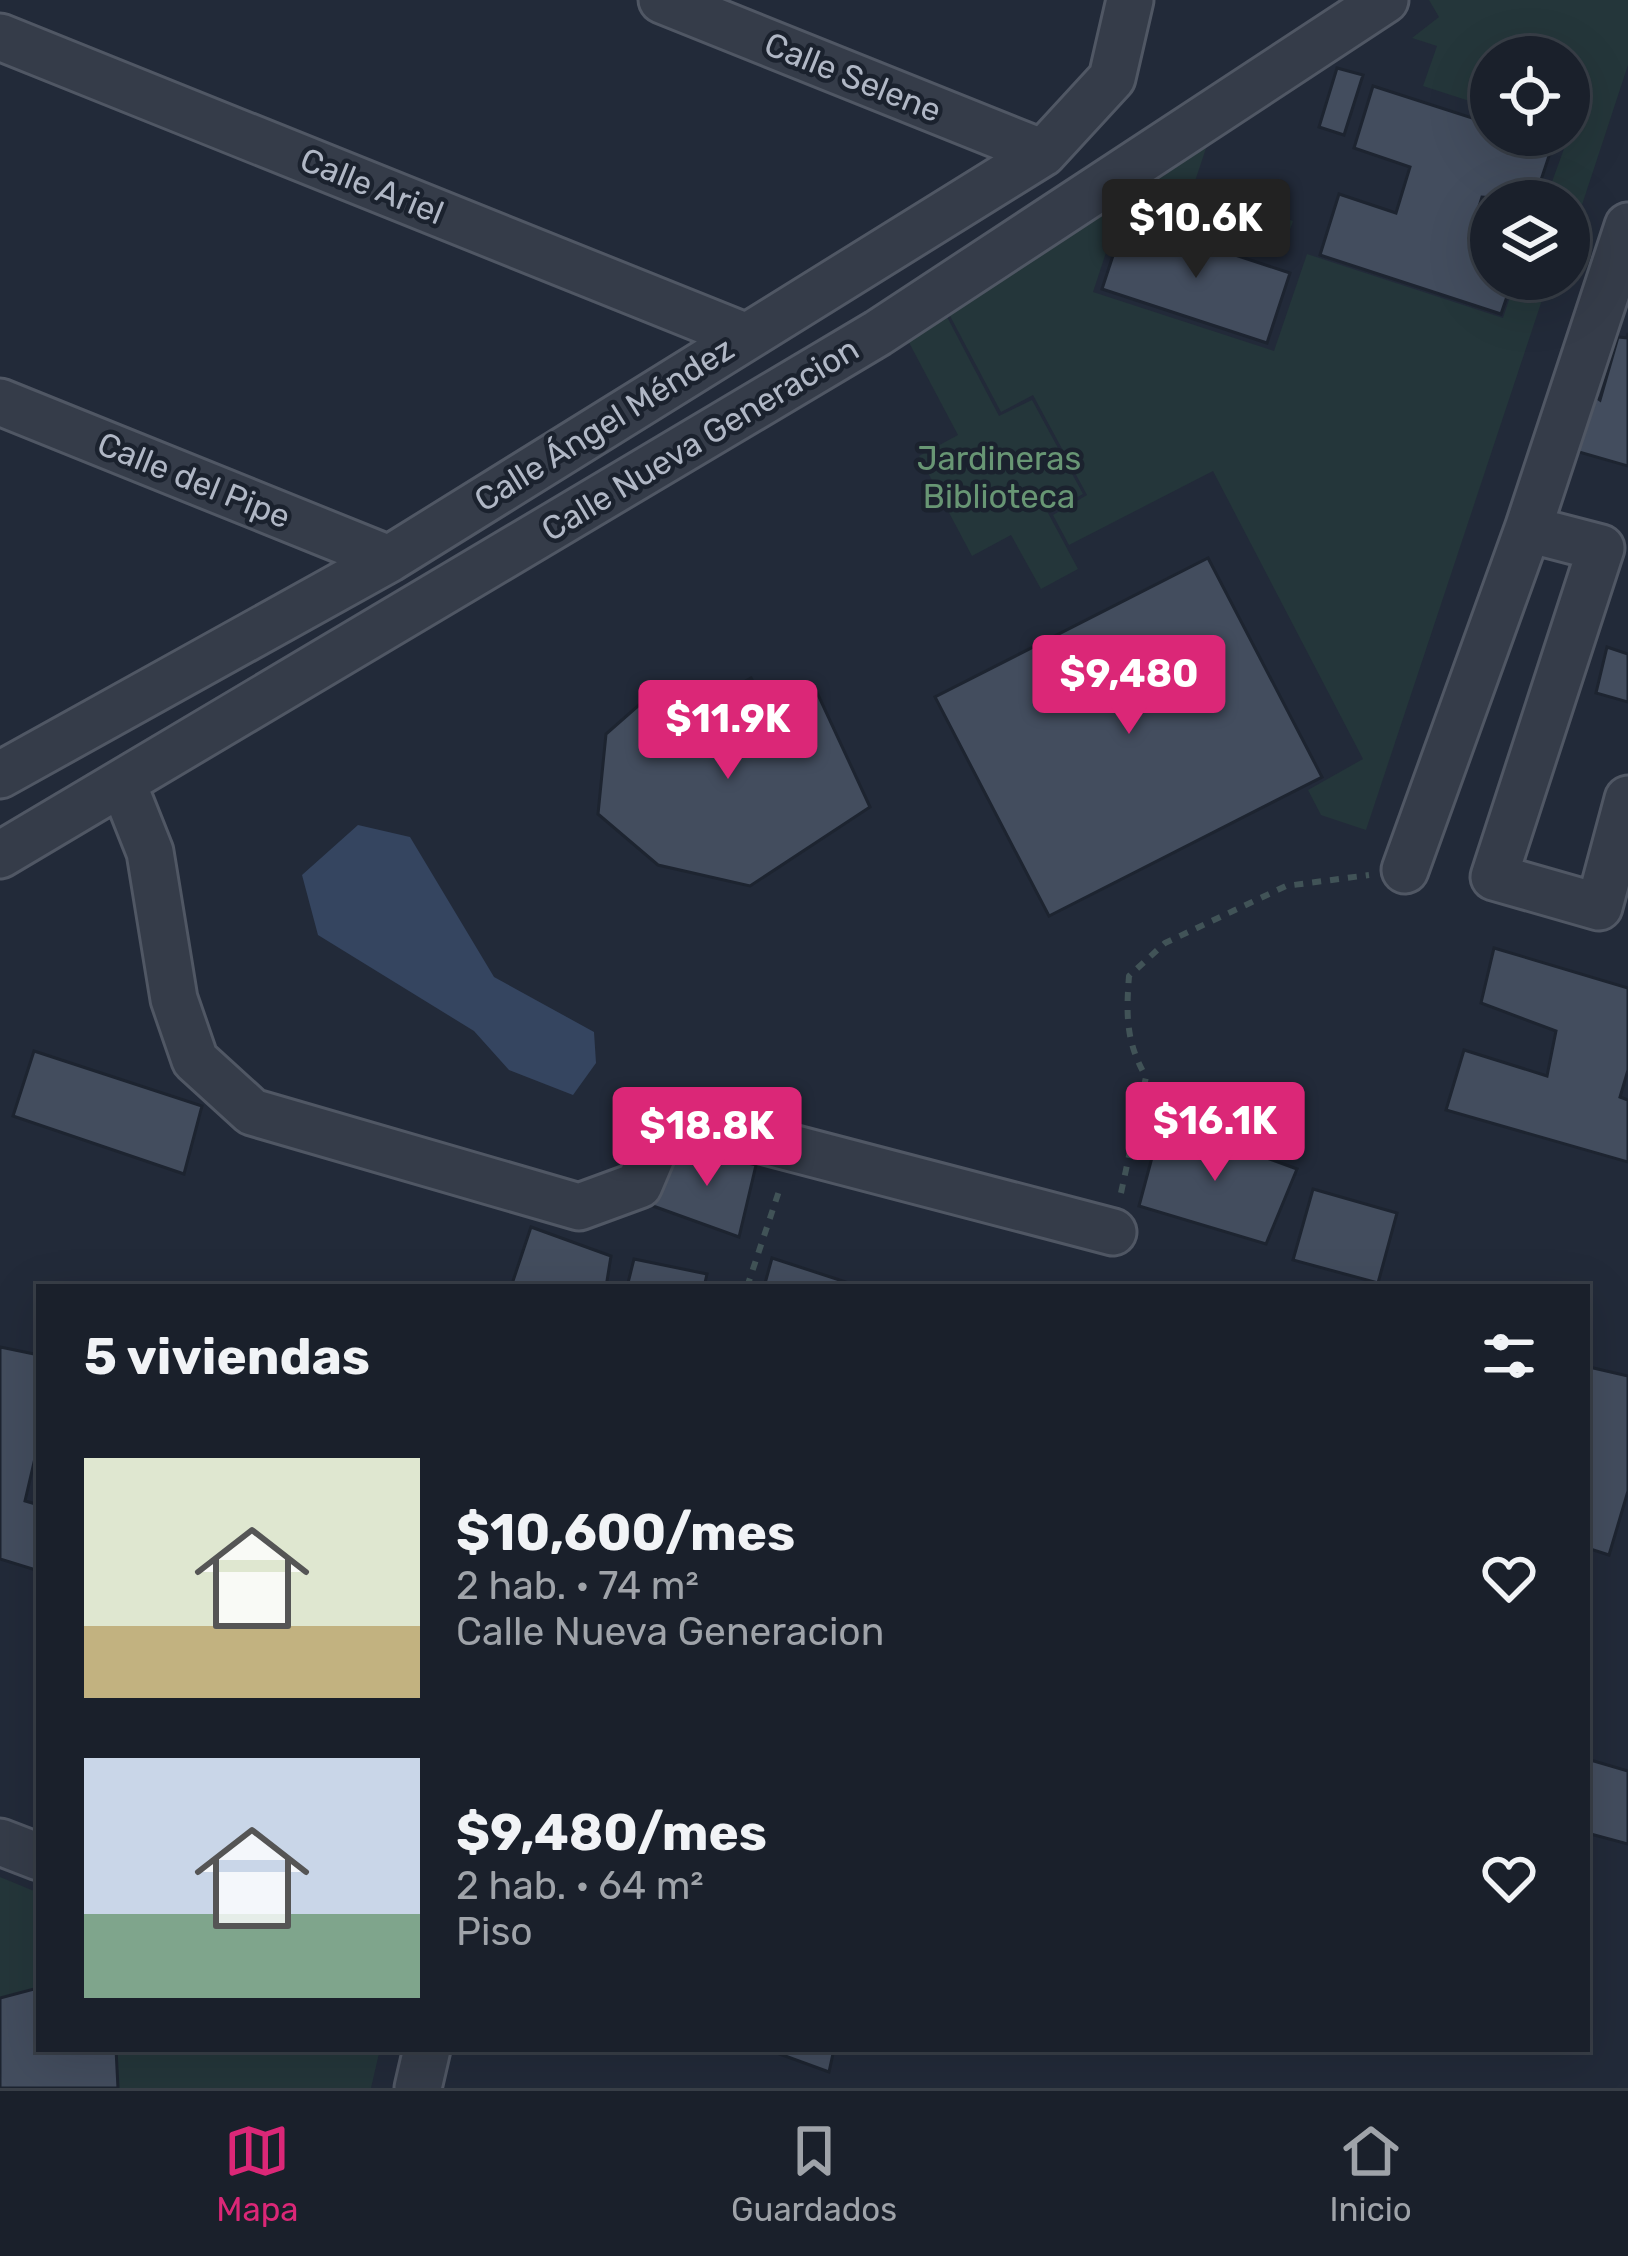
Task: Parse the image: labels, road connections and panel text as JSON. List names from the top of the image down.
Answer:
{
  "streets": {
    "street": [
      "Calle Selene",
      "Calle Ariel",
      "Calle Ángel Méndez",
      "Calle Nueva Generacion",
      "Calle del Pipe"
    ]
  },
  "crossings": [
    ["Calle Selene", "Calle Ángel Méndez"],
    ["Calle Ariel", "Calle Ángel Méndez"],
    ["Calle Ángel Méndez", "Calle del Pipe"]
  ],
  "parks": ["Jardineras Biblioteca"],
  "page": {
    "price": [
      "$10.6K",
      "$9,480",
      "$11.9K",
      "$16.1K",
      "$18.8K"
    ],
    "heading": "5 viviendas",
    "list": [
      {
        "name": "$10,600/mes",
        "note": "2 hab. · 74 m² · Calle Nueva Generacion"
      },
      {
        "name": "$9,480/mes",
        "note": "2 hab. · 64 m² · Piso"
      }
    ],
    "tabs": ["Mapa", "Guardados", "Inicio"]
  }
}
